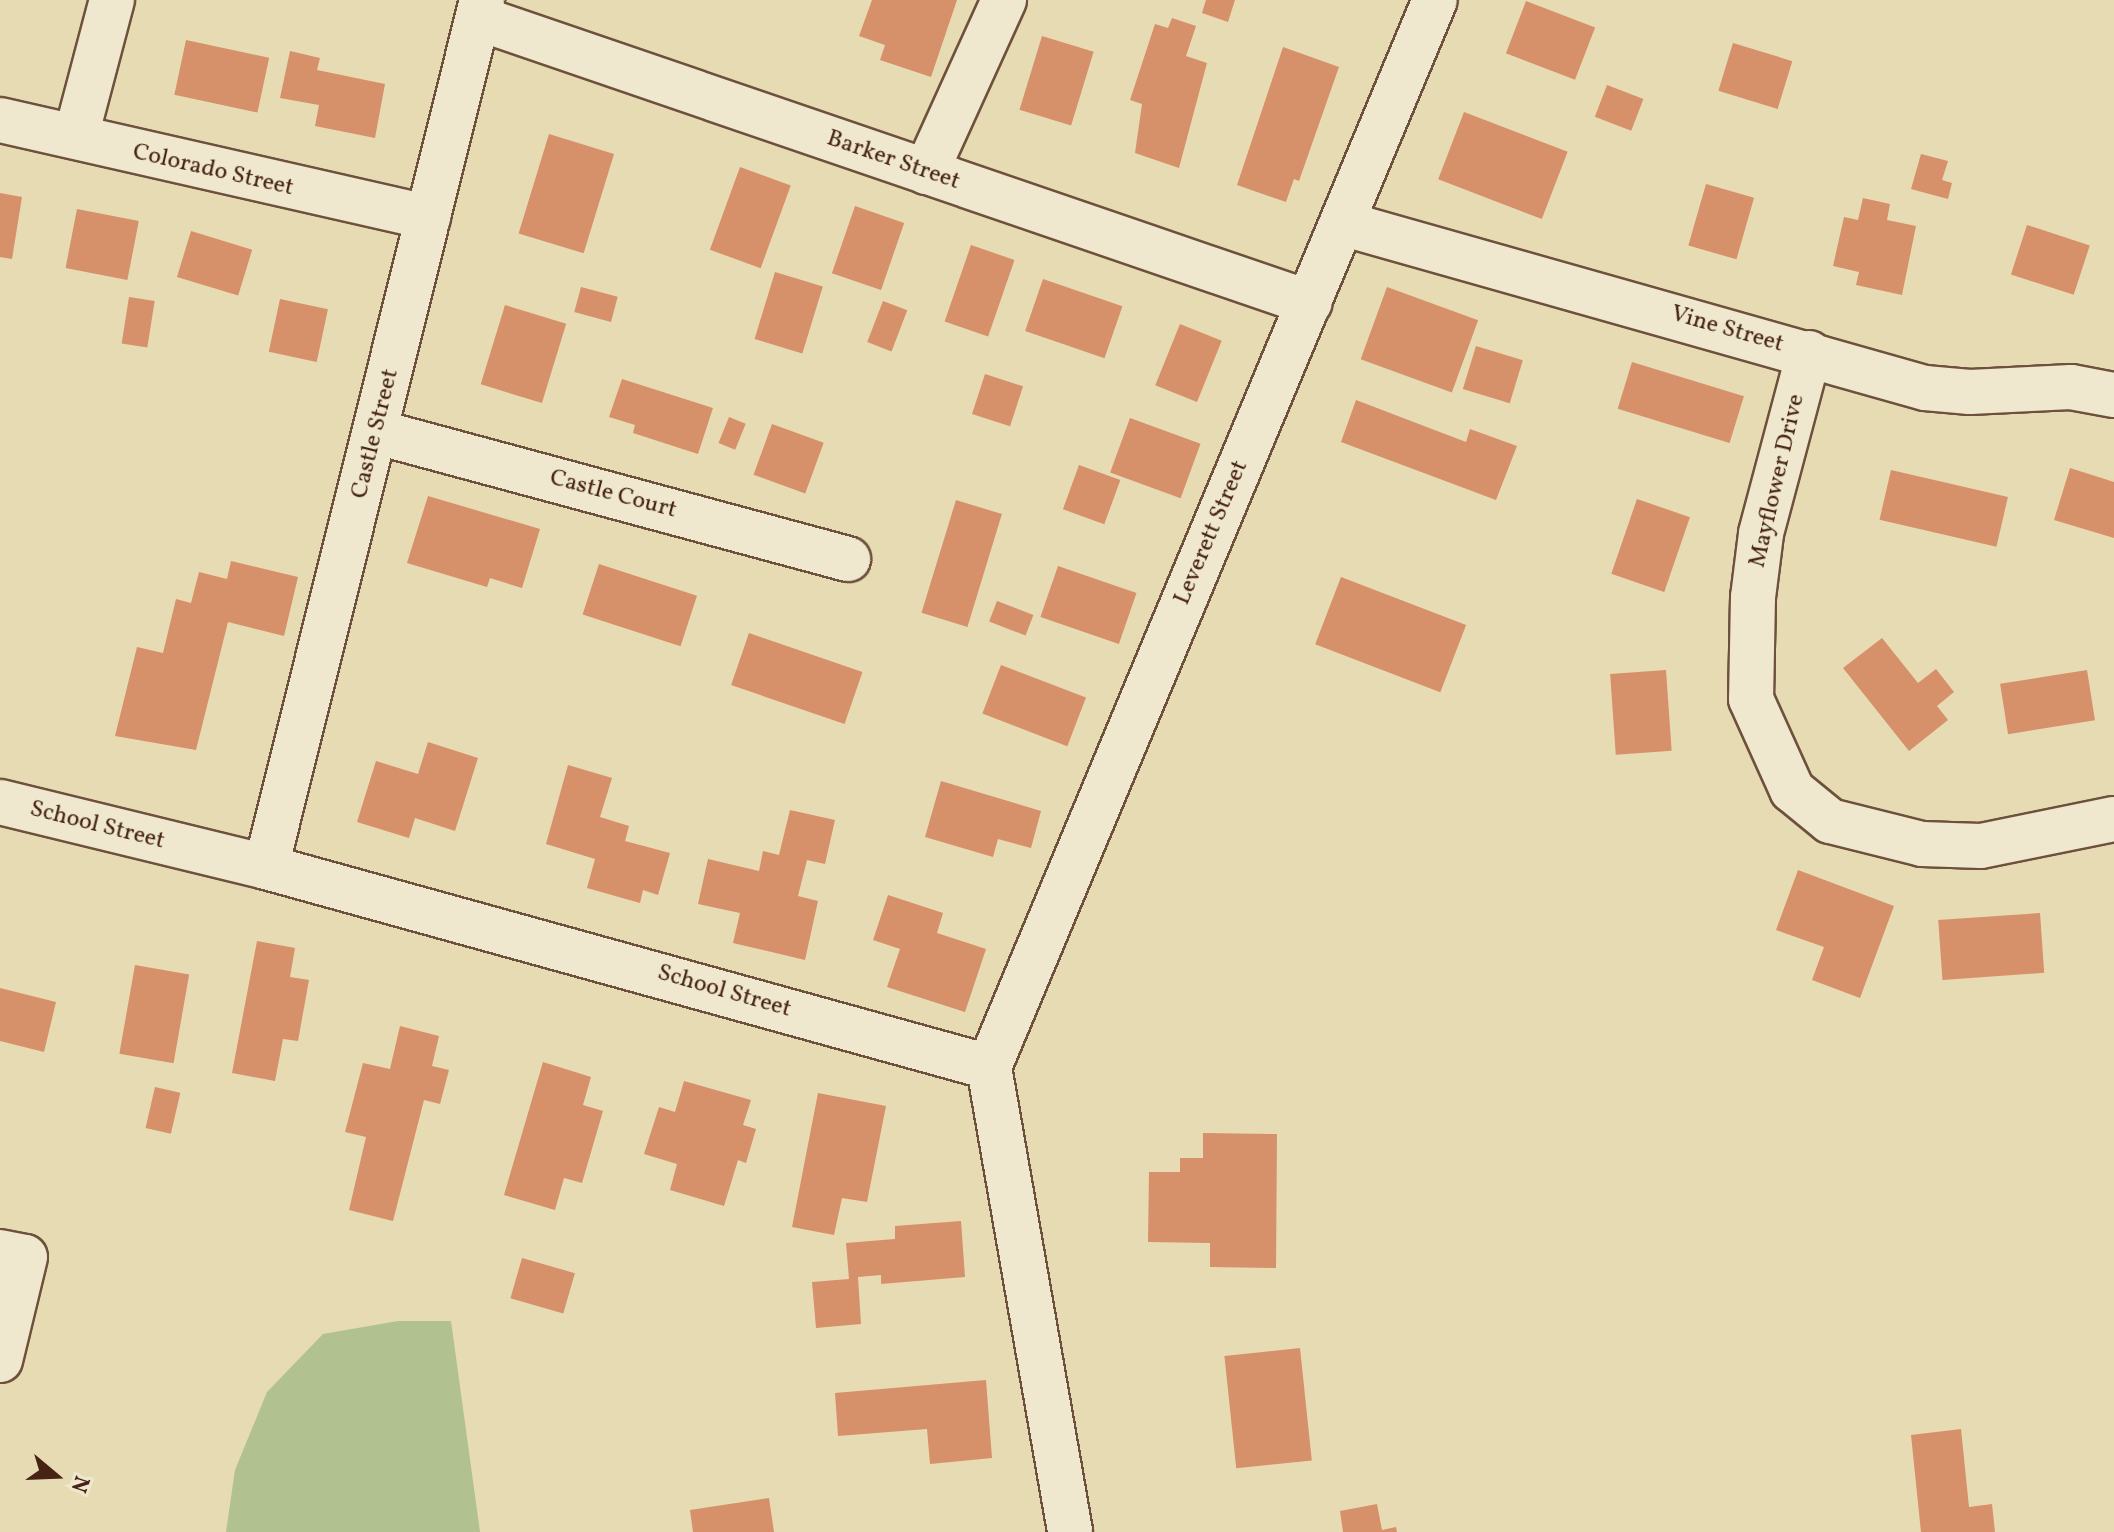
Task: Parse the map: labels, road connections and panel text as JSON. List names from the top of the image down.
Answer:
{
  "streets": {
    "street": [
      "Barker Street",
      "Colorado Street",
      "Vine Street",
      "Castle Street",
      "Mayflower Drive",
      "Castle Court",
      "Leverett Street",
      "School Street"
    ]
  },
  "crossings": [
    ["Barker Street", "Castle Street"],
    ["Barker Street", "Leverett Street"],
    ["Colorado Street", "Castle Street"],
    ["Vine Street", "Mayflower Drive"],
    ["Vine Street", "Leverett Street"],
    ["Castle Street", "Castle Court"],
    ["Castle Street", "School Street"],
    ["Leverett Street", "School Street"]
  ],
  "north": "right"
}
